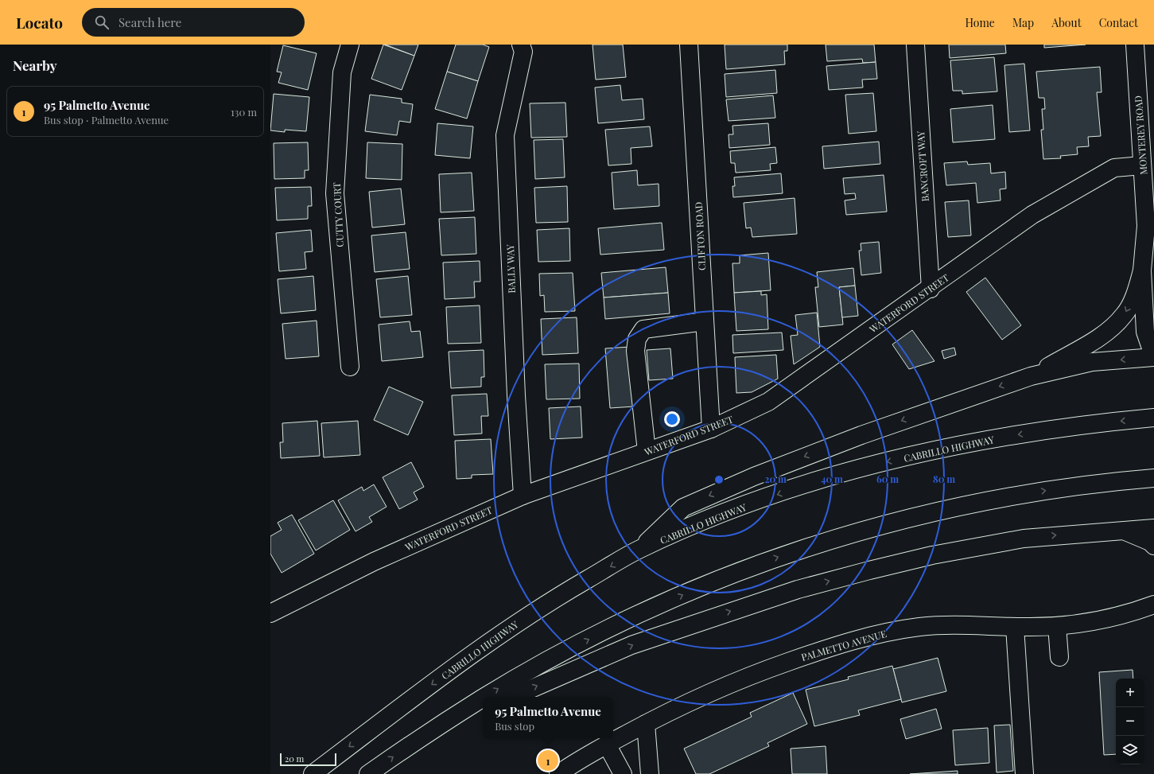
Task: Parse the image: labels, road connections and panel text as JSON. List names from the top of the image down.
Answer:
{
  "streets": {
    "main road": [
      "MONTEREY ROAD",
      "BANCROFT WAY",
      "CUTTY COURT",
      "CLIFTON ROAD",
      "BALLY WAY",
      "WATERFORD STREET",
      "CABRILLO HIGHWAY",
      "PALMETTO AVENUE"
    ]
  },
  "crossings": [
    ["MONTEREY ROAD", "WATERFORD STREET"],
    ["BANCROFT WAY", "WATERFORD STREET"],
    ["CLIFTON ROAD", "WATERFORD STREET"],
    ["BALLY WAY", "WATERFORD STREET"]
  ],
  "scale_bar": "20 m",
  "page": {
    "header": "Locato",
    "search": "Search here",
    "nav": [
      "Home",
      "Map",
      "About",
      "Contact"
    ],
    "heading": "Nearby",
    "list": [
      {
        "mark": "1",
        "name": "95 Palmetto Avenue",
        "note": "Bus stop · Palmetto Avenue",
        "value": "130 m"
      }
    ],
    "map_buttons": ["+", "−"],
    "popup": ["95 Palmetto Avenue", "Bus stop"],
    "pins": "1",
    "scale": "20 m"
  },
  "rings": [
    "20 m",
    "40 m",
    "60 m",
    "80 m"
  ]
}
